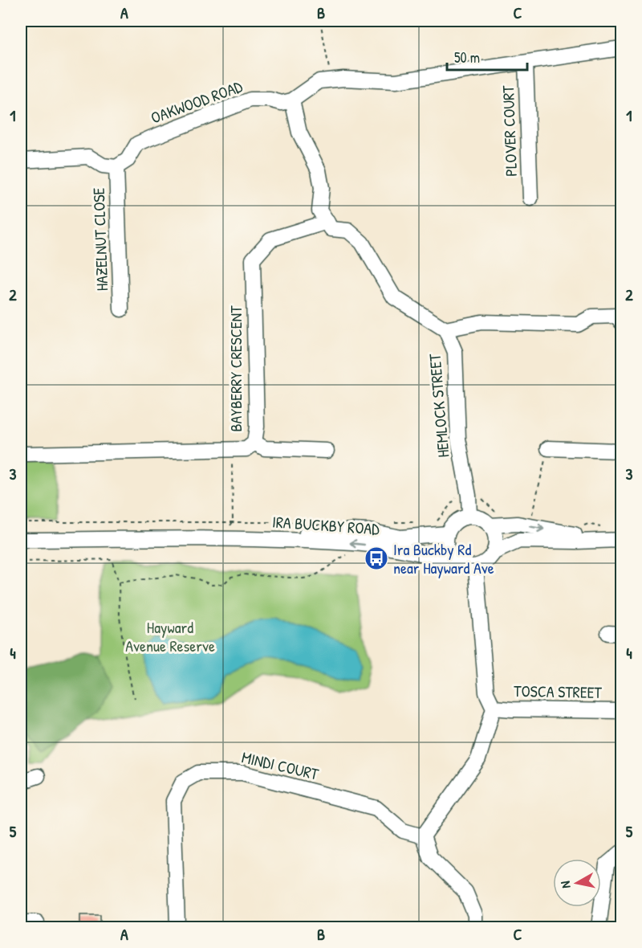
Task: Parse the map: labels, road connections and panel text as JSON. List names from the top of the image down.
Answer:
{
  "streets": {
    "street": [
      "OAKWOOD ROAD",
      "PLOVER COURT",
      "HAZELNUT CLOSE",
      "BAYBERRY CRESCENT",
      "HEMLOCK STREET",
      "IRA BUCKBY ROAD",
      "TOSCA STREET",
      "MINDI COURT"
    ]
  },
  "crossings": [
    ["OAKWOOD ROAD", "HAZELNUT CLOSE"],
    ["HEMLOCK STREET", "IRA BUCKBY ROAD"]
  ],
  "parks": ["Hayward Avenue Reserve"],
  "places": {
    "bus stop": ["Ira Buckby Rd near Hayward Ave"]
  },
  "scale_bar": "50 m",
  "north": "left",
  "grid": {
    "columns": ["A", "B", "C"],
    "rows": [
      "1",
      "2",
      "3",
      "4",
      "5"
    ]
  }
}
